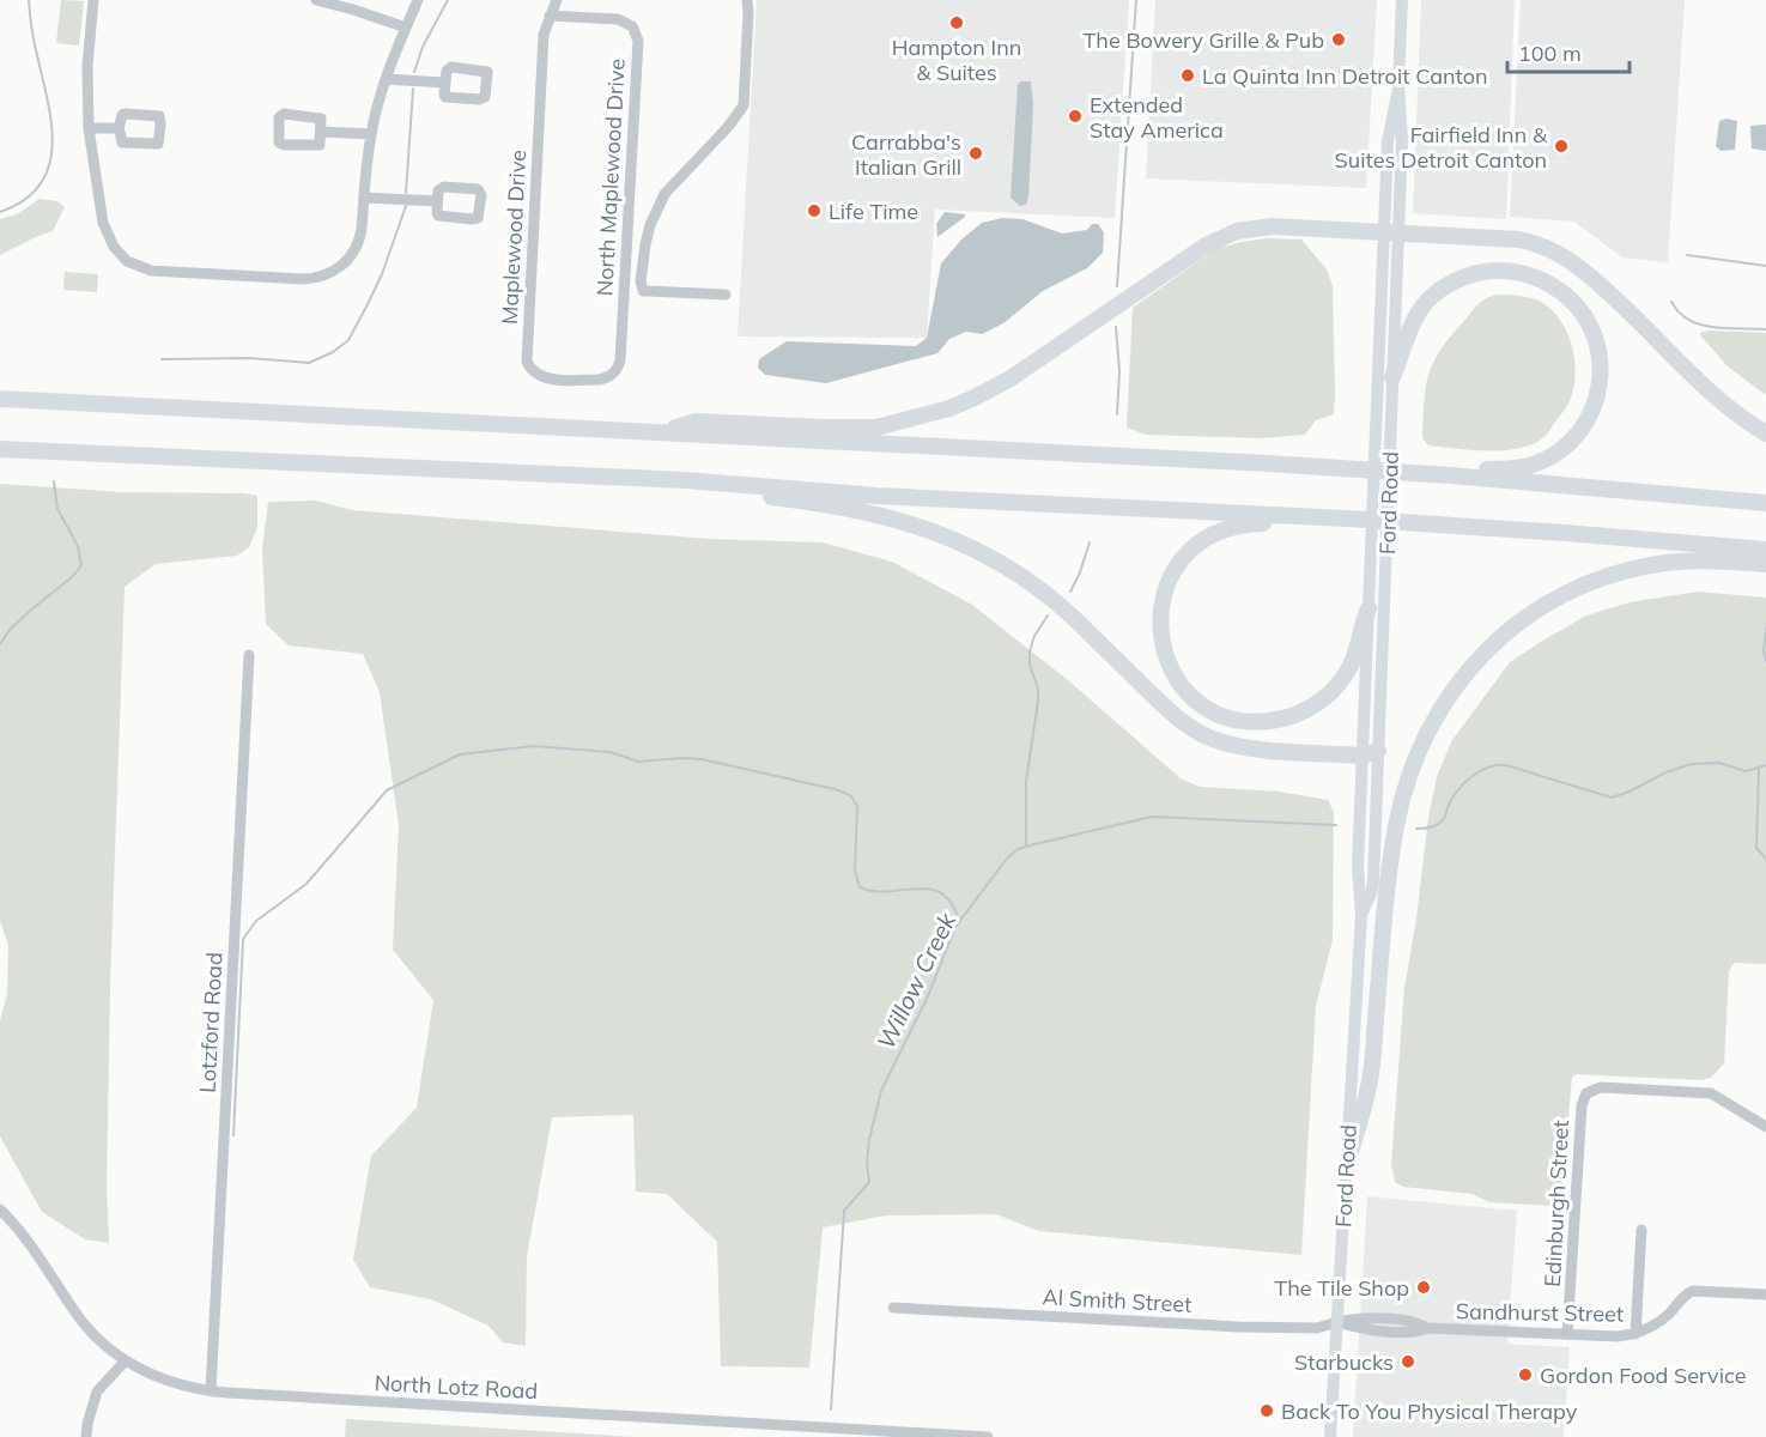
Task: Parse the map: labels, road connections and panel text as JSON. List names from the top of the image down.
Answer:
{
  "streets": {
    "main road": ["Ford Road"],
    "street": [
      "North Maplewood Drive",
      "Maplewood Drive",
      "Lotzford Road",
      "Edinburgh Street",
      "Al Smith Street",
      "Sandhurst Street",
      "North Lotz Road"
    ]
  },
  "crossings": [
    ["North Maplewood Drive", "Maplewood Drive"],
    ["Ford Road", "Al Smith Street"],
    ["Ford Road", "Sandhurst Street"],
    ["Lotzford Road", "North Lotz Road"],
    ["Edinburgh Street", "Sandhurst Street"],
    ["Al Smith Street", "Sandhurst Street"]
  ],
  "water": ["Willow Creek"],
  "places": [
    "Hampton Inn & Suites",
    "The Bowery Grille & Pub",
    "La Quinta Inn Detroit Canton",
    "Extended Stay America",
    "Fairfield Inn & Suites Detroit Canton",
    "Carrabba's Italian Grill",
    "Life Time",
    "The Tile Shop",
    "Starbucks",
    "Gordon Food Service",
    "Back To You Physical Therapy"
  ],
  "scale_bar": "100 m"
}
